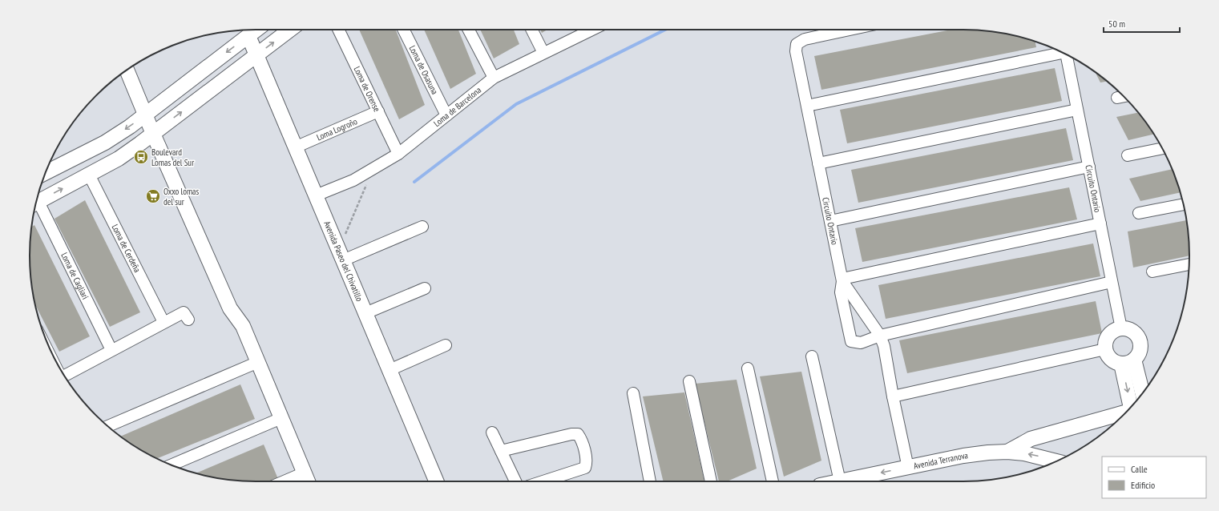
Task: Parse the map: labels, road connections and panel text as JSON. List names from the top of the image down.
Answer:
{
  "streets": {
    "street": [
      "Loma de Osasuna",
      "Loma de Orense",
      "Loma de Barcelona",
      "Loma Logroño",
      "Circuito Ontario",
      "Loma de Cerdeña",
      "Avenida Paseo del Chivatillo",
      "Loma de Cagliari",
      "Avenida Terranova"
    ]
  },
  "crossings": [
    ["Loma de Osasuna", "Loma de Barcelona"],
    ["Loma de Orense", "Loma de Barcelona"],
    ["Loma de Orense", "Loma Logroño"],
    ["Loma de Barcelona", "Avenida Paseo del Chivatillo"],
    ["Loma Logroño", "Avenida Paseo del Chivatillo"],
    ["Circuito Ontario", "Avenida Terranova"]
  ],
  "places": {
    "bus stop": ["Boulevard Lomas del Sur"],
    "supermarket": ["Oxxo lomas del sur"]
  },
  "legend": ["Calle", "Edificio"],
  "scale_bar": "50 m"
}
